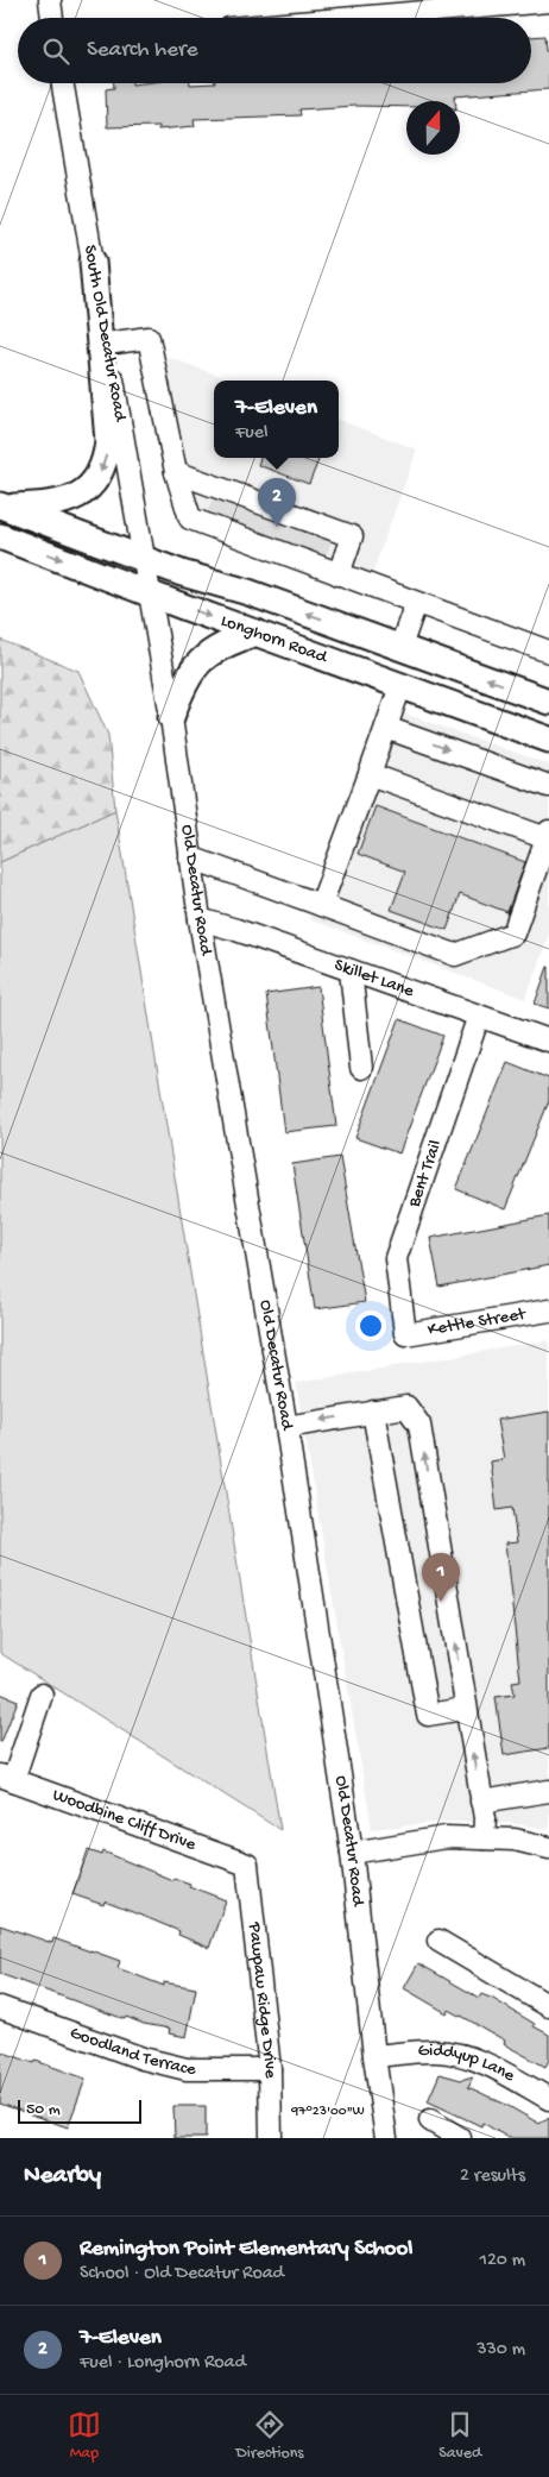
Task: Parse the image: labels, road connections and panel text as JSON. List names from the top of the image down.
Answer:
{
  "streets": {
    "main road": ["Longhorn Road"],
    "street": [
      "South Old Decatur Road",
      "Old Decatur Road",
      "Skillet Lane",
      "Bent Trail",
      "Kettle Street",
      "Woodbine Cliff Drive",
      "Pawpaw Ridge Drive",
      "Goodland Terrace",
      "Giddyup Lane"
    ]
  },
  "crossings": [
    ["South Old Decatur Road", "Longhorn Road"],
    ["South Old Decatur Road", "Old Decatur Road"],
    ["Longhorn Road", "Old Decatur Road"],
    ["Old Decatur Road", "Skillet Lane"],
    ["Old Decatur Road", "Giddyup Lane"],
    ["Skillet Lane", "Bent Trail"],
    ["Bent Trail", "Kettle Street"],
    ["Woodbine Cliff Drive", "Pawpaw Ridge Drive"],
    ["Pawpaw Ridge Drive", "Goodland Terrace"]
  ],
  "scale_bar": "50 m",
  "north": "top",
  "page": {
    "search": "Search here",
    "popup": ["7-Eleven", "Fuel"],
    "pins": ["2", "1"],
    "scale": "50 m",
    "heading": ["Nearby", "2 results"],
    "list": [
      {
        "mark": "1",
        "name": "Remington Point Elementary School",
        "note": "School · Old Decatur Road",
        "value": "120 m"
      },
      {
        "mark": "2",
        "name": "7-Eleven",
        "note": "Fuel · Longhorn Road",
        "value": "330 m"
      }
    ],
    "nav": ["Map", "Directions", "Saved"]
  },
  "coordinates": ["97°23'00\"W"]
}
